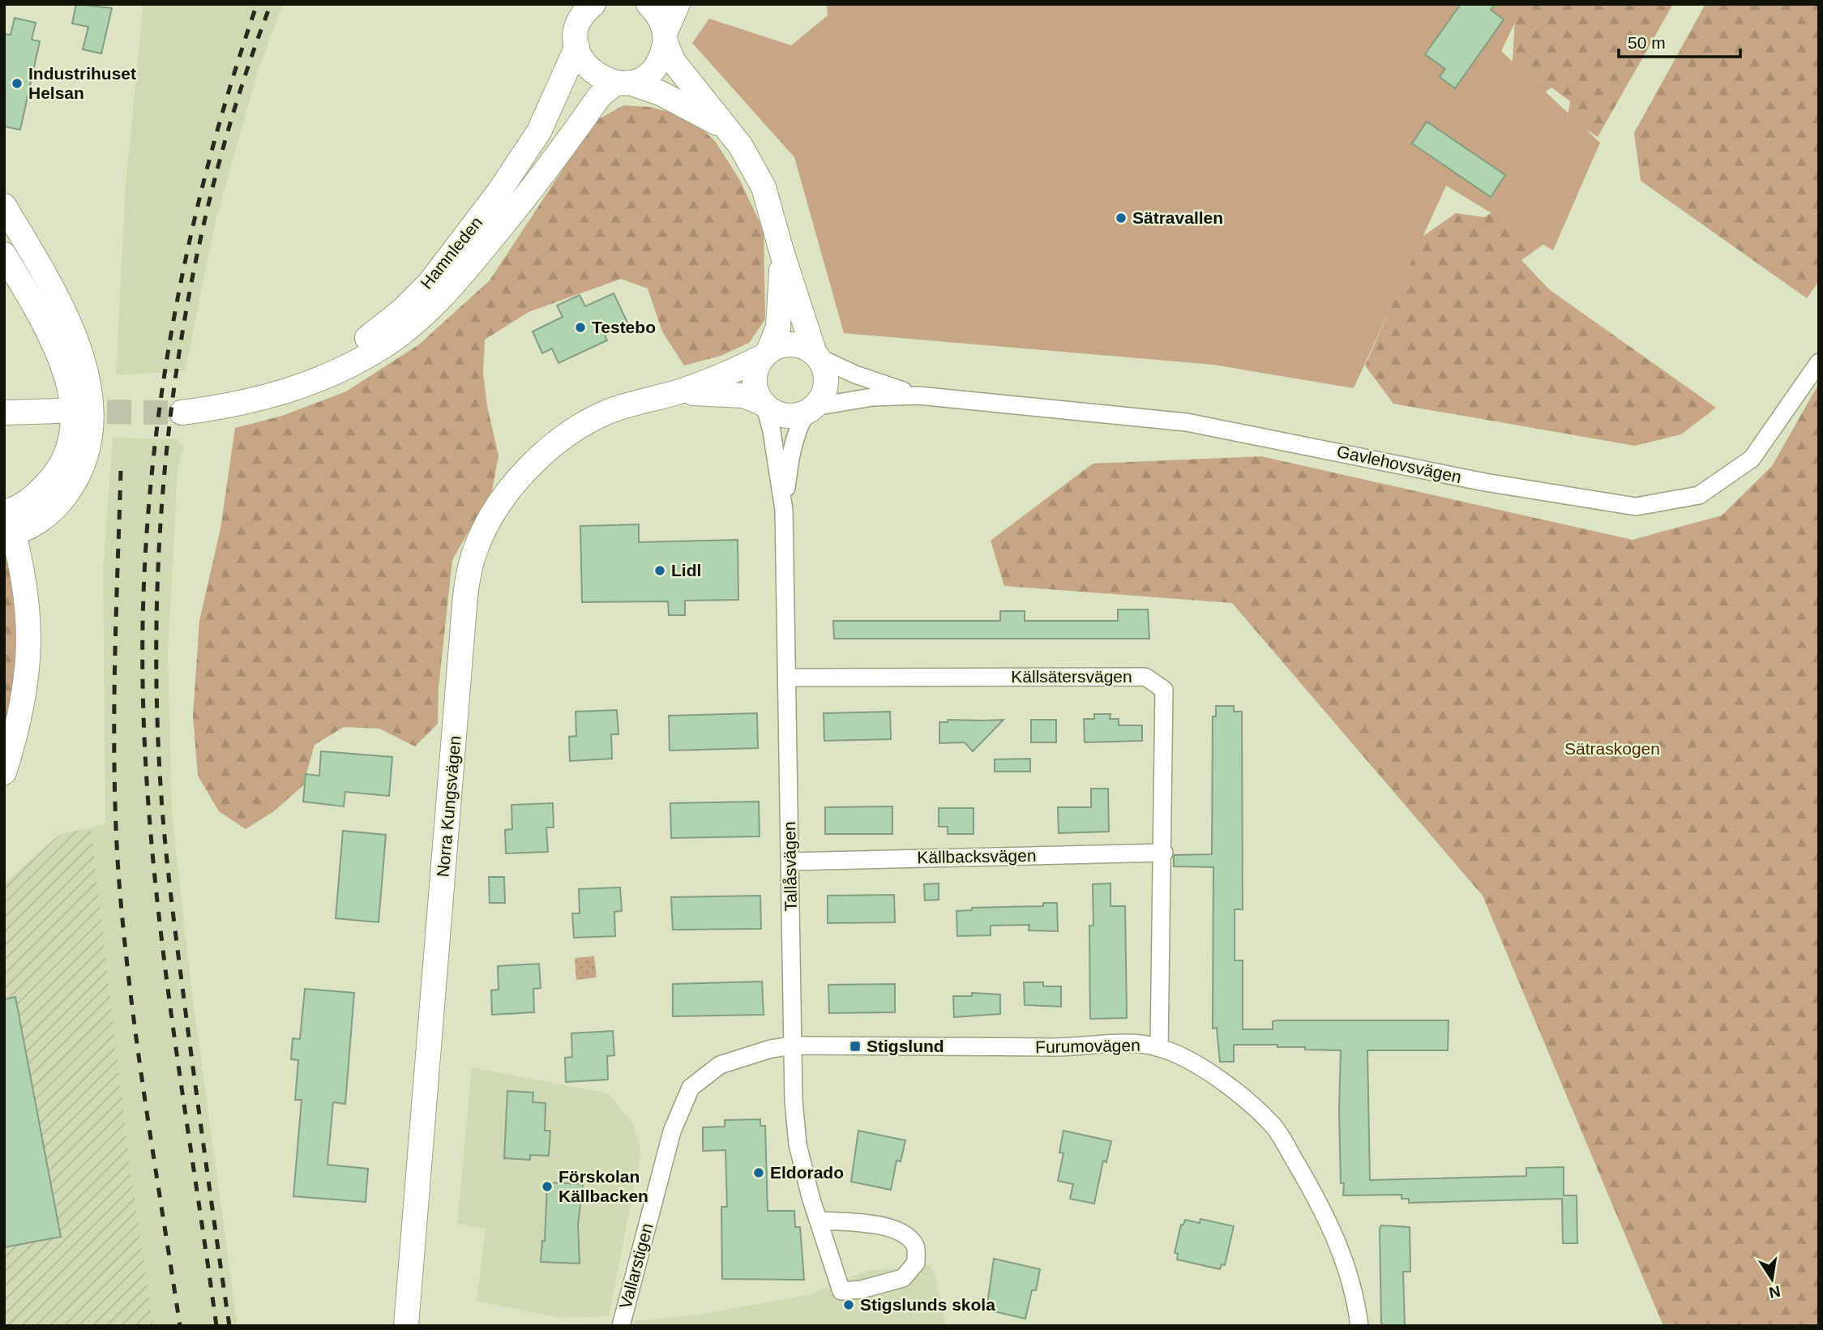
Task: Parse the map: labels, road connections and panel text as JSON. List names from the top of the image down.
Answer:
{
  "streets": {
    "street": [
      "Hamnleden",
      "Gavlehovsvägen",
      "Källsätersvägen",
      "Norra Kungsvägen",
      "Källbacksvägen",
      "Tallåsvägen",
      "Furumovägen",
      "Vallarstigen"
    ]
  },
  "crossings": [
    ["Hamnleden", "Tallåsvägen"],
    ["Gavlehovsvägen", "Norra Kungsvägen"],
    ["Gavlehovsvägen", "Tallåsvägen"],
    ["Källsätersvägen", "Källbacksvägen"],
    ["Källsätersvägen", "Tallåsvägen"],
    ["Källsätersvägen", "Furumovägen"],
    ["Norra Kungsvägen", "Tallåsvägen"],
    ["Källbacksvägen", "Tallåsvägen"],
    ["Tallåsvägen", "Furumovägen"],
    ["Tallåsvägen", "Vallarstigen"],
    ["Furumovägen", "Vallarstigen"]
  ],
  "parks": ["Sätraskogen"],
  "places": {
    "other": [
      "Industrihuset Helsan",
      "Sätravallen",
      "Testebo",
      "Lidl",
      "Eldorado",
      "Förskolan Källbacken",
      "Stigslunds skola"
    ],
    "transit": ["Stigslund"]
  },
  "scale_bar": "50 m",
  "north": "bottom"
}
